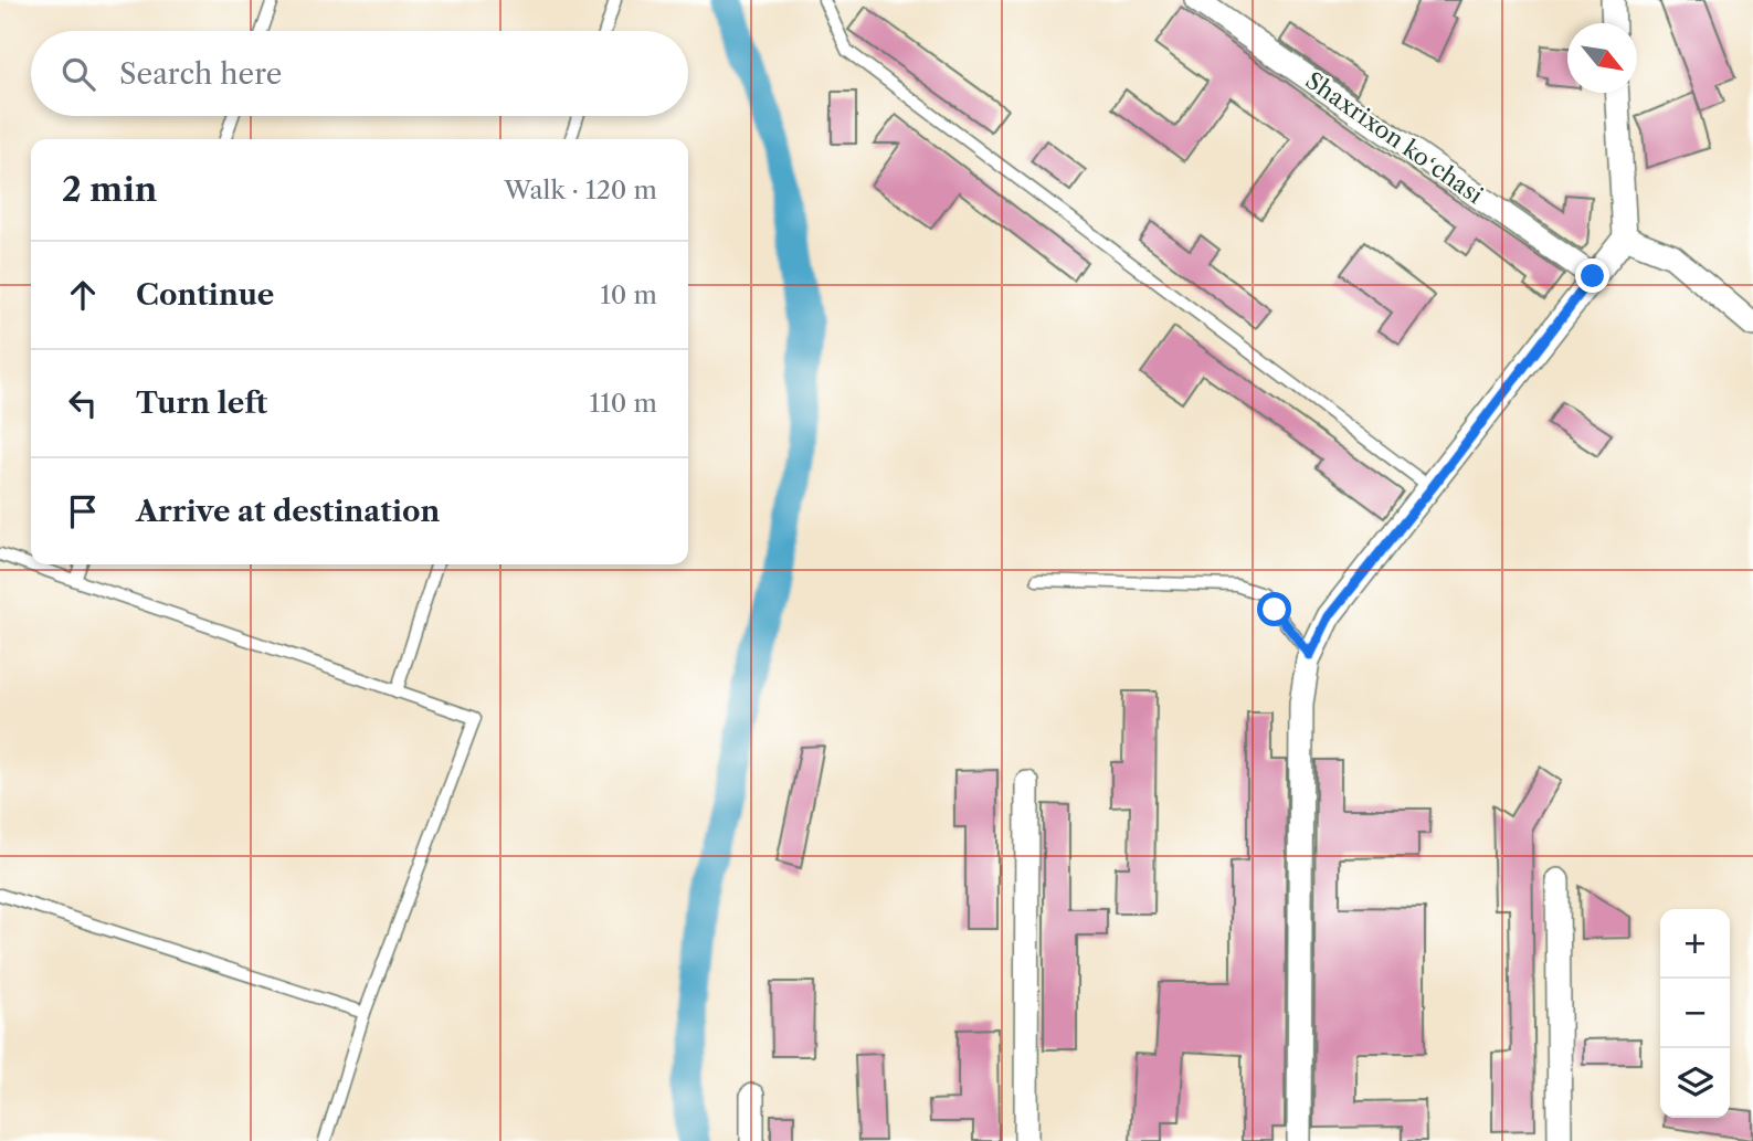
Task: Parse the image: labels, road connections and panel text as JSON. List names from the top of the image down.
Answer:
{
  "streets": {
    "street": ["Shaxrixon koʻchasi"]
  },
  "north": "bottom right",
  "page": {
    "search": "Search here",
    "heading": ["2 min", "Walk · 120 m"],
    "list": [
      ["Continue", "10 m"],
      ["Turn left", "110 m"],
      "Arrive at destination"
    ],
    "map_buttons": ["+", "−"]
  }
}
